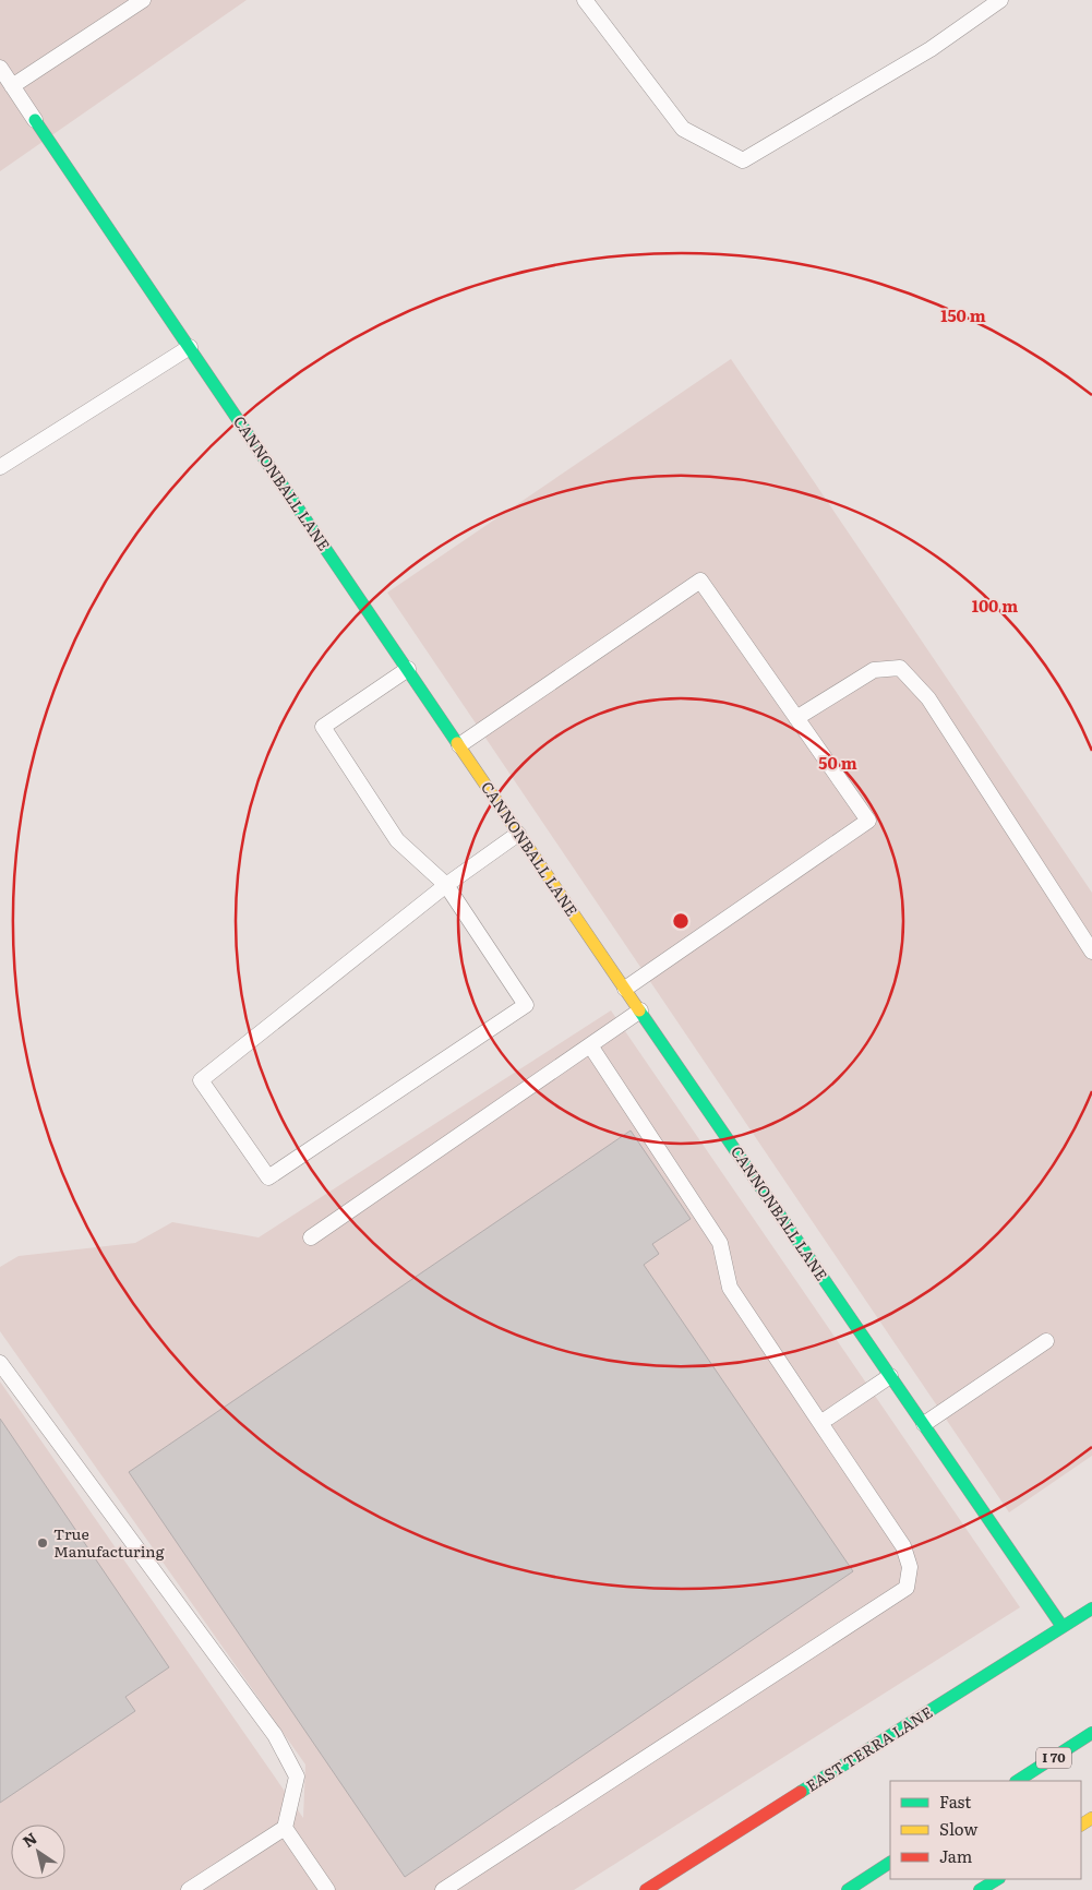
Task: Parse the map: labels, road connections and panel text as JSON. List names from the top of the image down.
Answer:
{
  "streets": {
    "main road": ["CANNONBALL LANE", "EAST TERRA LANE", "I 70"]
  },
  "crossings": [
    ["CANNONBALL LANE", "EAST TERRA LANE"]
  ],
  "places": ["True Manufacturing"],
  "legend": ["Fast", "Slow", "Jam"],
  "north": "top left",
  "rings": ["150 m", "100 m", "50 m"]
}
